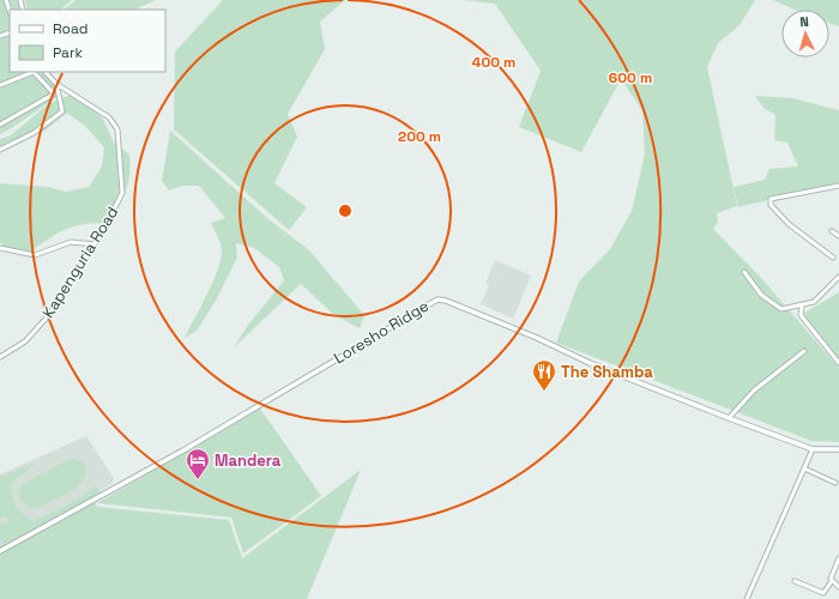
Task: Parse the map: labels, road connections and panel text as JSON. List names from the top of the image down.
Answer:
{
  "streets": {
    "street": ["Kapenguria Road", "Loresho Ridge"]
  },
  "places": {
    "restaurant": ["The Shamba"],
    "hotel": ["Mandera"]
  },
  "legend": ["Road", "Park"],
  "north": "top",
  "rings": ["400 m", "600 m", "200 m"]
}
